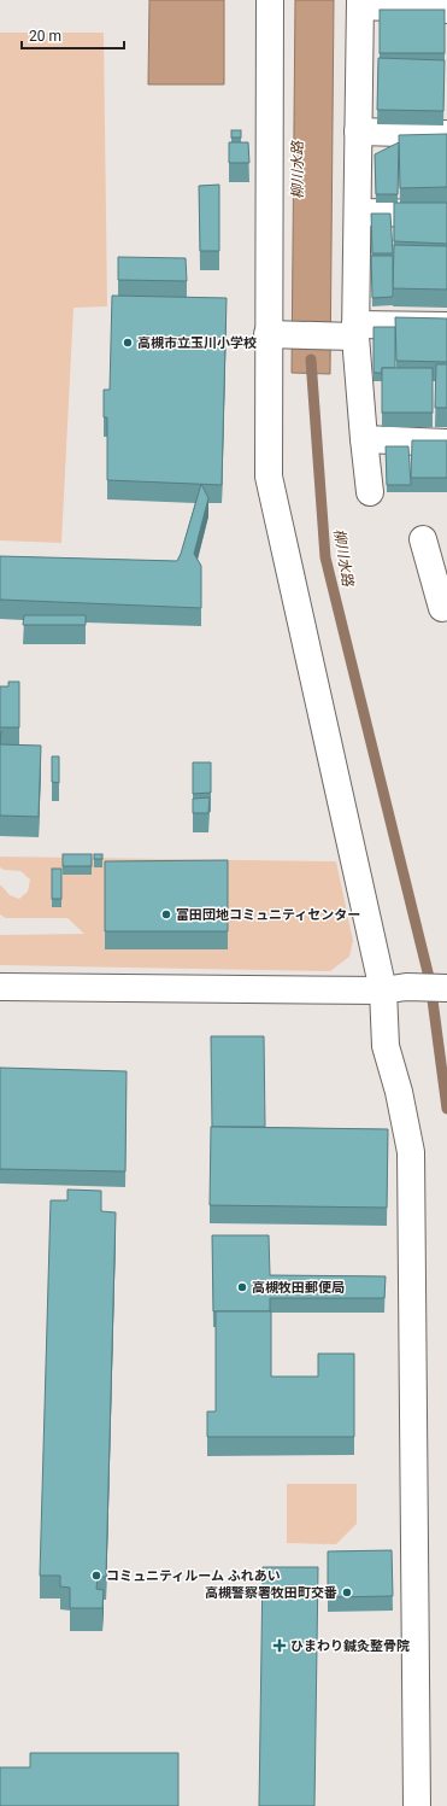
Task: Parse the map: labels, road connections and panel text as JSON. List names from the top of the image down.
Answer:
{
  "water": ["柳川水路"],
  "places": {
    "other": [
      "高槻市立玉川小学校",
      "富田団地コミュニティセンター",
      "高槻牧田郵便局",
      "コミュニティルーム ふれあい",
      "高槻警察署牧田町交番"
    ],
    "health": ["ひまわり鍼灸整骨院"]
  },
  "scale_bar": "20 m"
}
